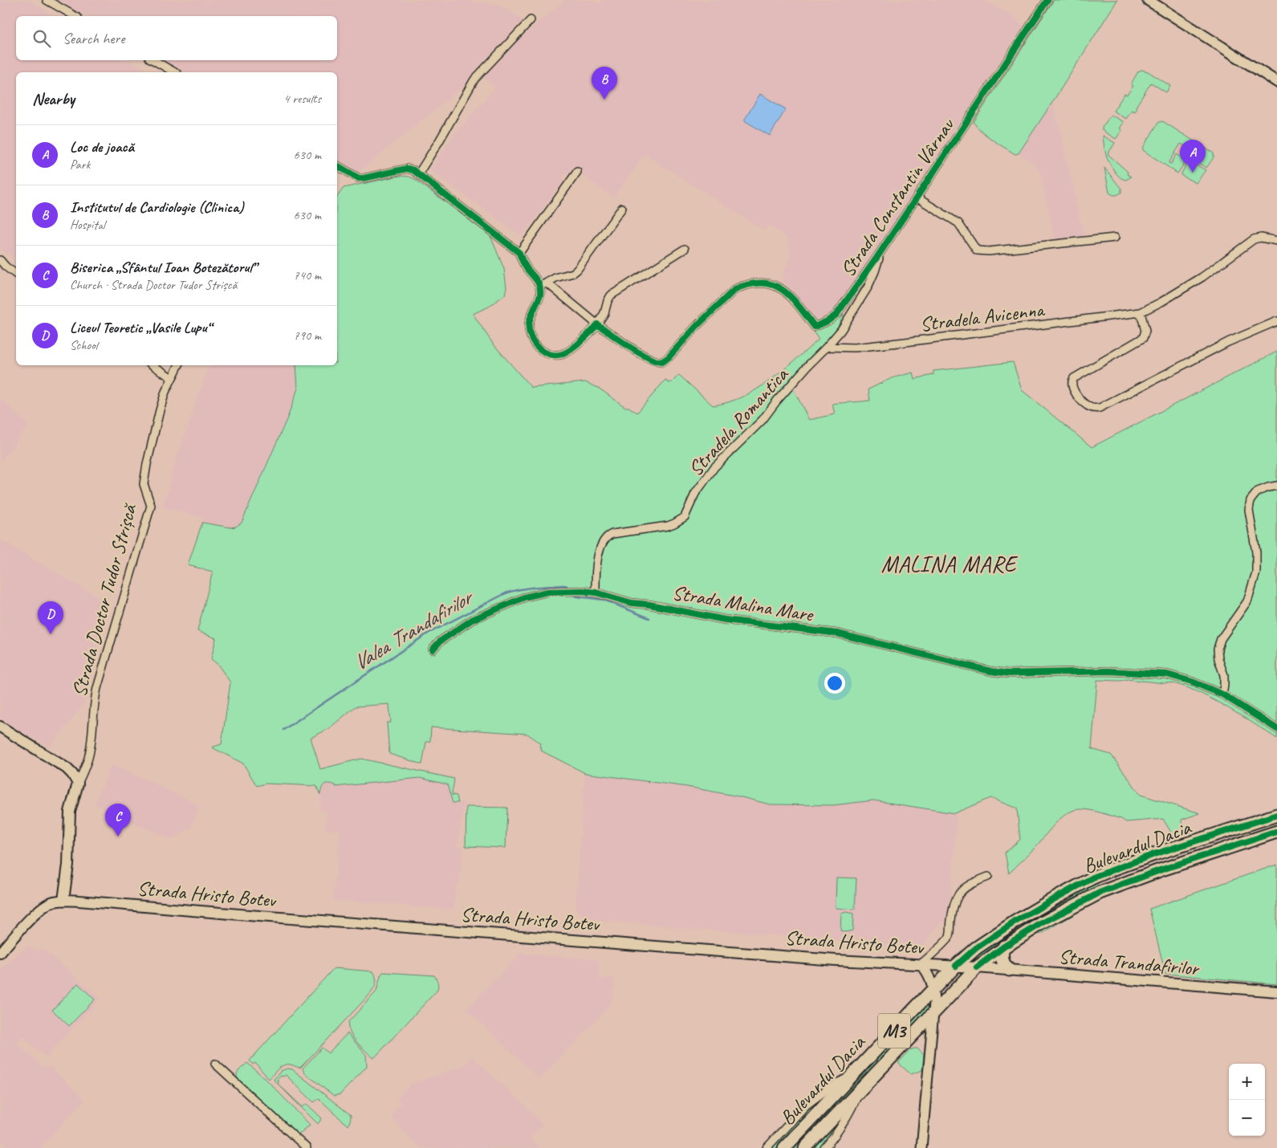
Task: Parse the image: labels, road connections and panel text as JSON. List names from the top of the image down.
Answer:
{
  "streets": {
    "highway": ["Bulevardul Dacia", "M3"],
    "main road": ["Strada Doctor Tudor Strișcă", "Strada Hristo Botev", "Strada Trandafirilor"],
    "street": [
      "Strada Constantin Vârnav",
      "Stradela Avicenna",
      "Stradela Romantica",
      "Strada Malina Mare"
    ]
  },
  "crossings": [
    ["Strada Constantin Vârnav", "Stradela Romantica"],
    ["Stradela Avicenna", "Stradela Romantica"],
    ["Stradela Romantica", "Strada Malina Mare"],
    ["Strada Doctor Tudor Strișcă", "Strada Hristo Botev"],
    ["Bulevardul Dacia", "Strada Hristo Botev"],
    ["Bulevardul Dacia", "Strada Trandafirilor"],
    ["Strada Hristo Botev", "Strada Trandafirilor"]
  ],
  "districts": ["MALINA MARE"],
  "water": ["Valea Trandafirilor"],
  "page": {
    "search": "Search here",
    "pins": [
      "B",
      "A",
      "D",
      "C"
    ],
    "heading": ["Nearby", "4 results"],
    "list": [
      {
        "mark": "A",
        "name": "Loc de joacă",
        "note": "Park",
        "value": "630 m"
      },
      {
        "mark": "B",
        "name": "Institutul de Cardiologie (Clinica)",
        "note": "Hospital",
        "value": "630 m"
      },
      {
        "mark": "C",
        "name": "Biserica „Sfântul Ioan Botezătorul”",
        "note": "Church · Strada Doctor Tudor Strișcă",
        "value": "740 m"
      },
      {
        "mark": "D",
        "name": "Liceul Teoretic „Vasile Lupu“",
        "note": "School",
        "value": "790 m"
      }
    ],
    "map_buttons": ["+", "−"]
  }
}
